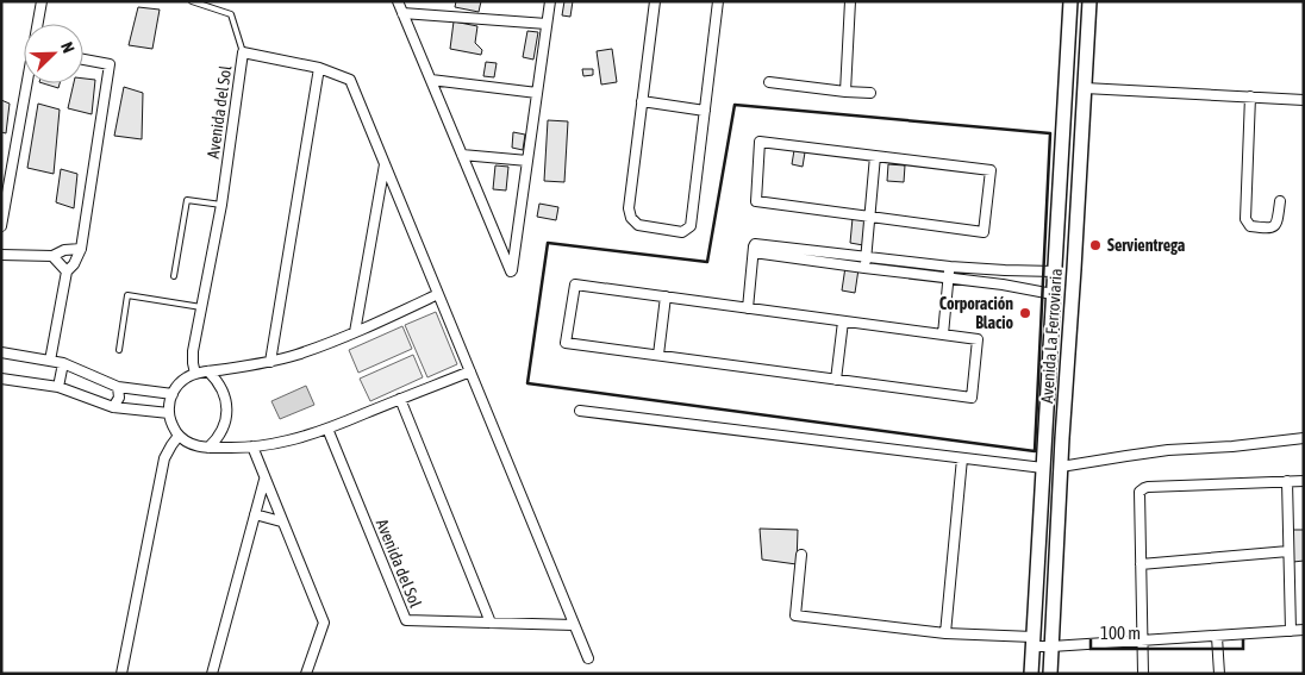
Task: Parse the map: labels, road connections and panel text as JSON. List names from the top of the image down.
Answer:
{
  "streets": {
    "main road": ["Avenida La Ferroviaria"],
    "street": ["Avenida del Sol"]
  },
  "places": ["Servientrega", "Corporación Blacio"],
  "scale_bar": "100 m",
  "north": "top right"
}
